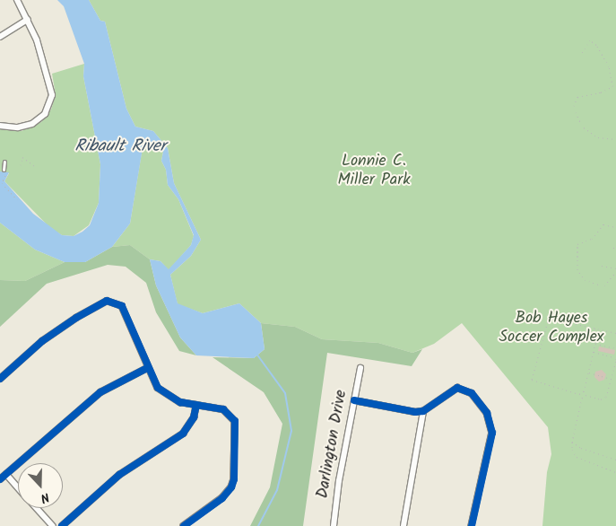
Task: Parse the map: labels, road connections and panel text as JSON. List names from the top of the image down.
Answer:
{
  "streets": {
    "street": ["Darlington Drive"]
  },
  "water": ["Ribault River"],
  "parks": ["Lonnie C. Miller Park", "Bob Hayes Soccer Complex"],
  "north": "bottom"
}
